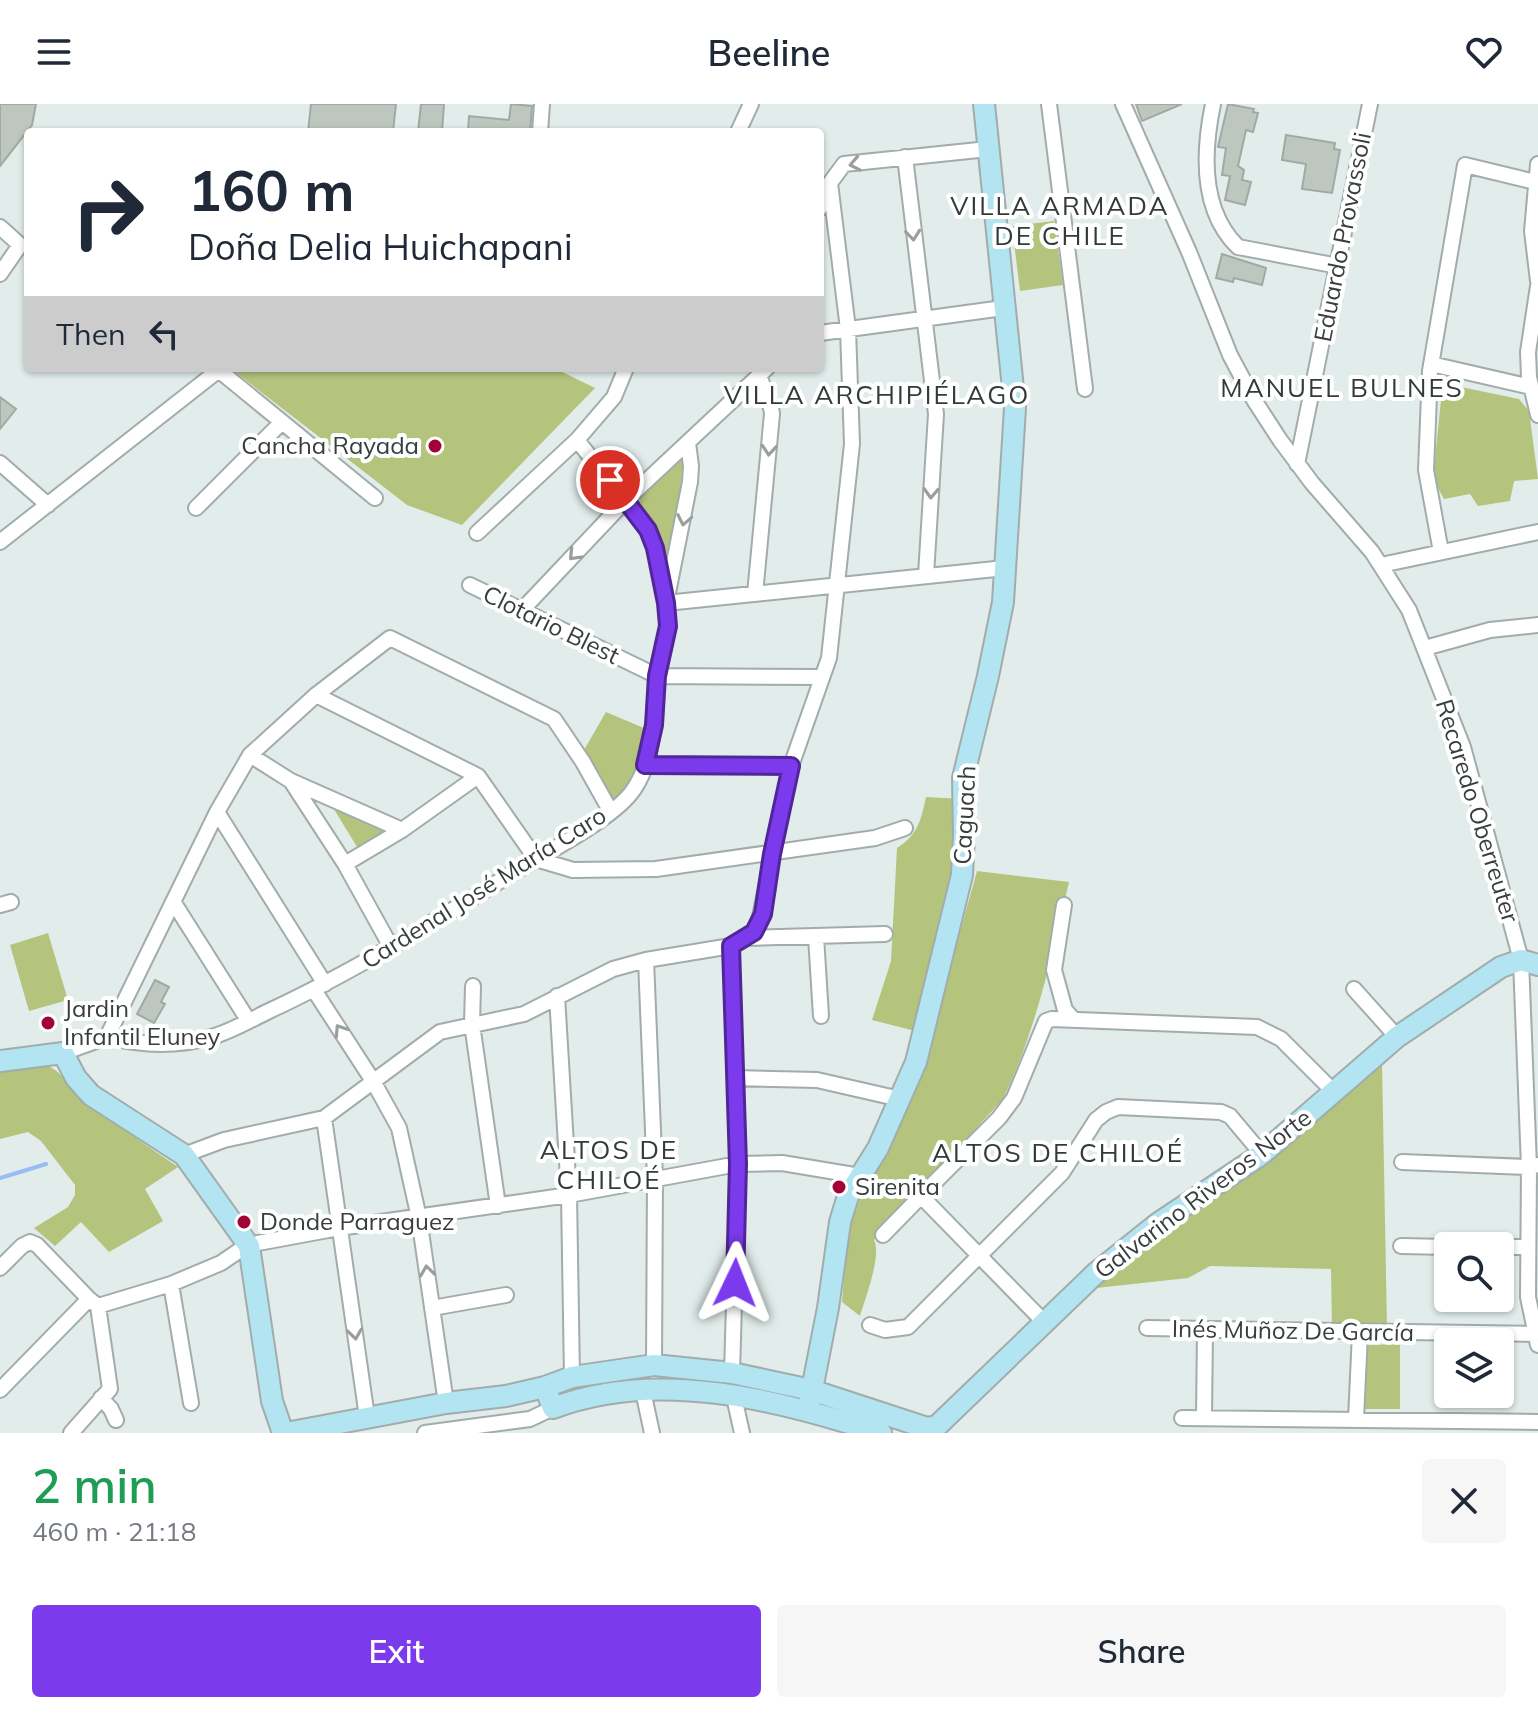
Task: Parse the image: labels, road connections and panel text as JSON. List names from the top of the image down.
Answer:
{
  "streets": {
    "street": [
      "Eduardo Provassoli",
      "Clotario Blest",
      "Recaredo Oberreuter",
      "Caguach",
      "Cardenal José María Caro",
      "Galvarino Riveros Norte",
      "Inés Muñoz De García"
    ]
  },
  "crossings": [
    ["Eduardo Provassoli", "Recaredo Oberreuter"],
    ["Clotario Blest", "Cardenal José María Caro"],
    ["Recaredo Oberreuter", "Galvarino Riveros Norte"],
    ["Recaredo Oberreuter", "Inés Muñoz De García"],
    ["Caguach", "Galvarino Riveros Norte"]
  ],
  "districts": [
    "VILLA ARMADA DE CHILE",
    "MANUEL BULNES",
    "VILLA ARCHIPIÉLAGO",
    "ALTOS DE CHILOÉ",
    "ALTOS DE CHILOÉ"
  ],
  "places": [
    "Cancha Rayada",
    "Jardin Infantil Eluney",
    "Sirenita",
    "Donde Parraguez"
  ],
  "page": {
    "header": "Beeline",
    "turn": ["160 m", "Doña Delia Huichapani"],
    "then": "Then",
    "heading": ["2 min", "460 m · 21:18"],
    "buttons": ["Exit", "Share"]
  }
}
